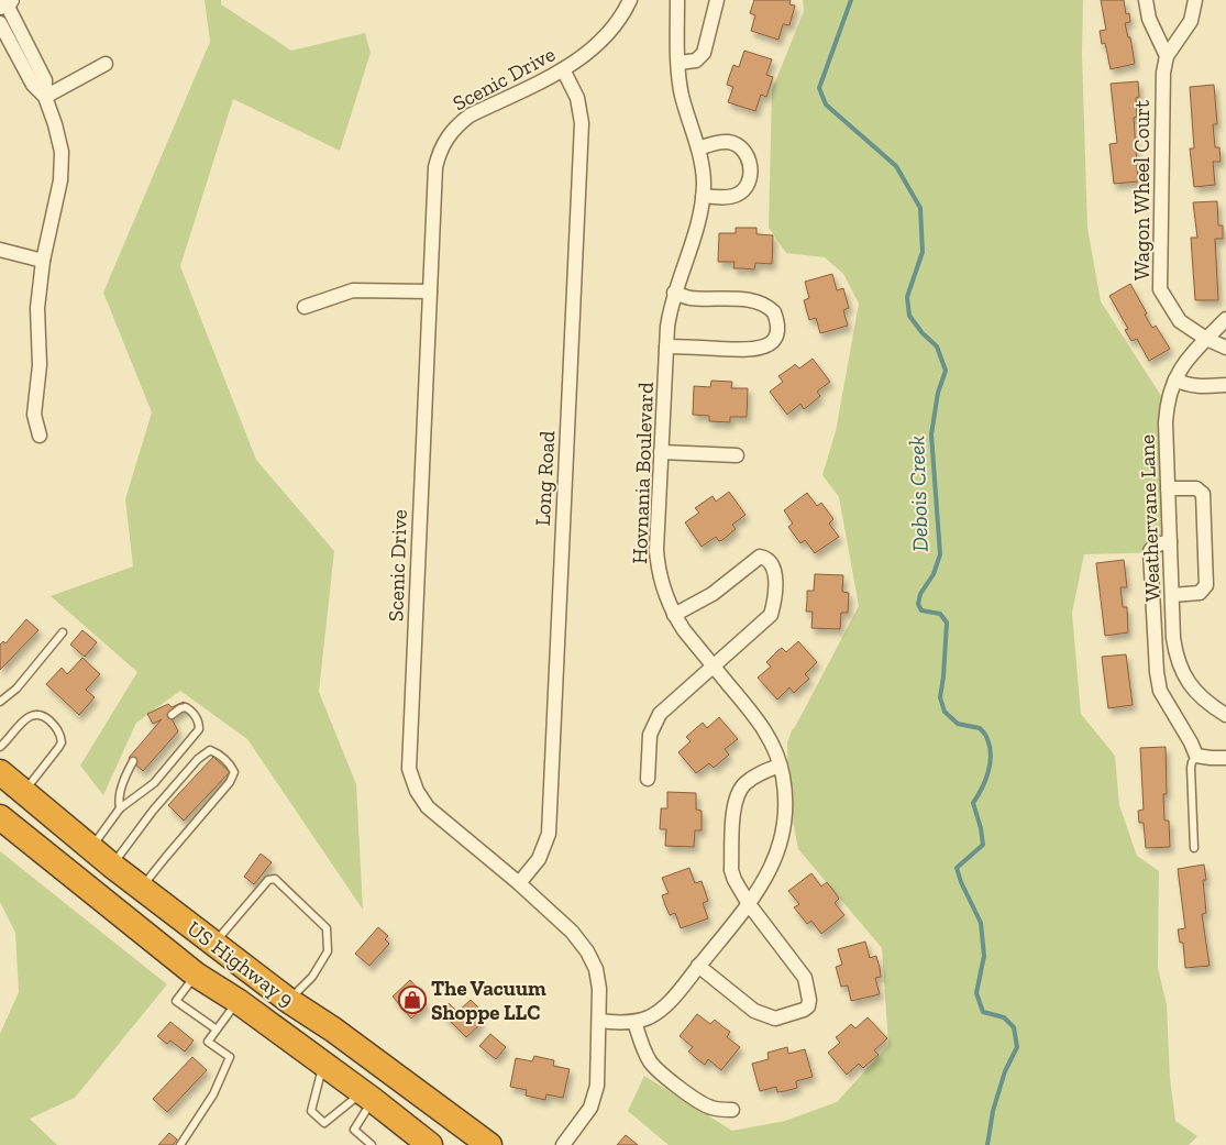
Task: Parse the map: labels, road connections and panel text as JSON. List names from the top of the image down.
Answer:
{
  "streets": {
    "highway": ["US Highway 9"],
    "street": [
      "Scenic Drive",
      "Wagon Wheel Court",
      "Hovnania Boulevard",
      "Long Road",
      "Weathervane Lane"
    ]
  },
  "crossings": [
    ["Scenic Drive", "Hovnania Boulevard"],
    ["Scenic Drive", "Long Road"],
    ["Wagon Wheel Court", "Weathervane Lane"]
  ],
  "water": ["Debois Creek"],
  "places": {
    "shop": ["The Vacuum Shoppe LLC"]
  }
}
